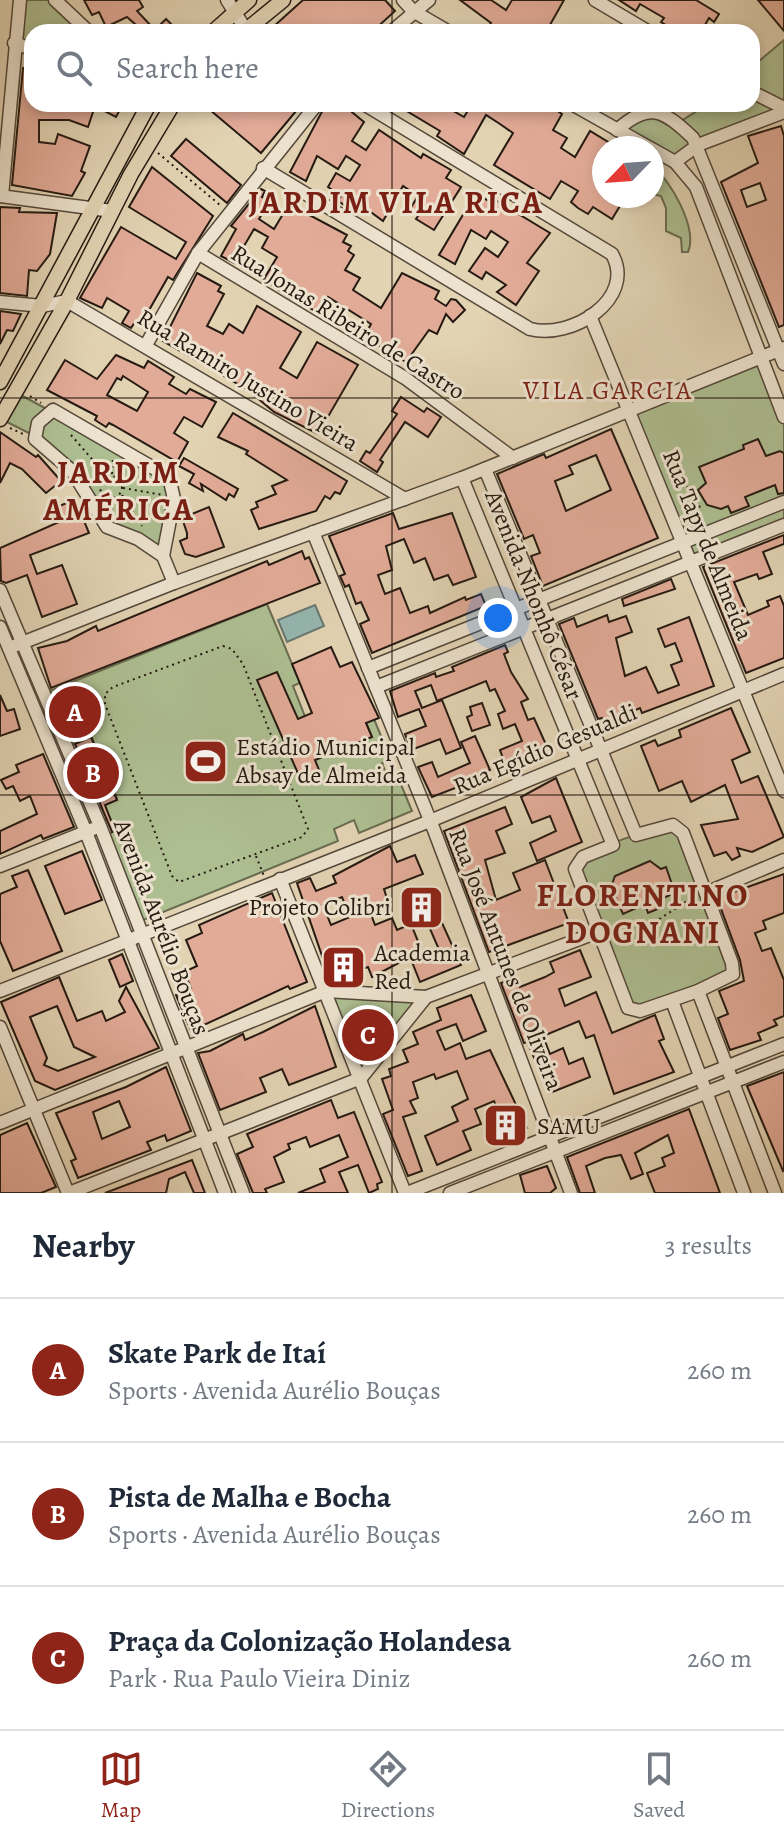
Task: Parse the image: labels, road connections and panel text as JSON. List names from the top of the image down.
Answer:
{
  "streets": {
    "street": [
      "Rua Jonas Ribeiro de Castro",
      "Rua Ramiro Justino Vieira",
      "Rua Tapy de Almeida",
      "Avenida Nhonhô César",
      "Rua Egídio Gesualdi",
      "Avenida Aurélio Bouças",
      "Rua José Antunes de Oliveira"
    ]
  },
  "crossings": [
    ["Rua Tapy de Almeida", "Rua Egídio Gesualdi"],
    ["Avenida Nhonhô César", "Rua Egídio Gesualdi"],
    ["Rua Egídio Gesualdi", "Avenida Aurélio Bouças"],
    ["Rua Egídio Gesualdi", "Rua José Antunes de Oliveira"]
  ],
  "districts": [
    "JARDIM VILA RICA",
    "VILA GARCIA",
    "JARDIM AMÉRICA",
    "FLORENTINO DOGNANI"
  ],
  "places": {
    "sports": ["Estádio Municipal Absay de Almeida"],
    "building": ["Projeto Colibri", "Academia Red", "SAMU"]
  },
  "north": "bottom left",
  "page": {
    "search": "Search here",
    "pins": ["A", "B", "C"],
    "heading": ["Nearby", "3 results"],
    "list": [
      {
        "mark": "A",
        "name": "Skate Park de Itaí",
        "note": "Sports · Avenida Aurélio Bouças",
        "value": "260 m"
      },
      {
        "mark": "B",
        "name": "Pista de Malha e Bocha",
        "note": "Sports · Avenida Aurélio Bouças",
        "value": "260 m"
      },
      {
        "mark": "C",
        "name": "Praça da Colonização Holandesa",
        "note": "Park · Rua Paulo Vieira Diniz",
        "value": "260 m"
      }
    ],
    "nav": ["Map", "Directions", "Saved"]
  }
}
